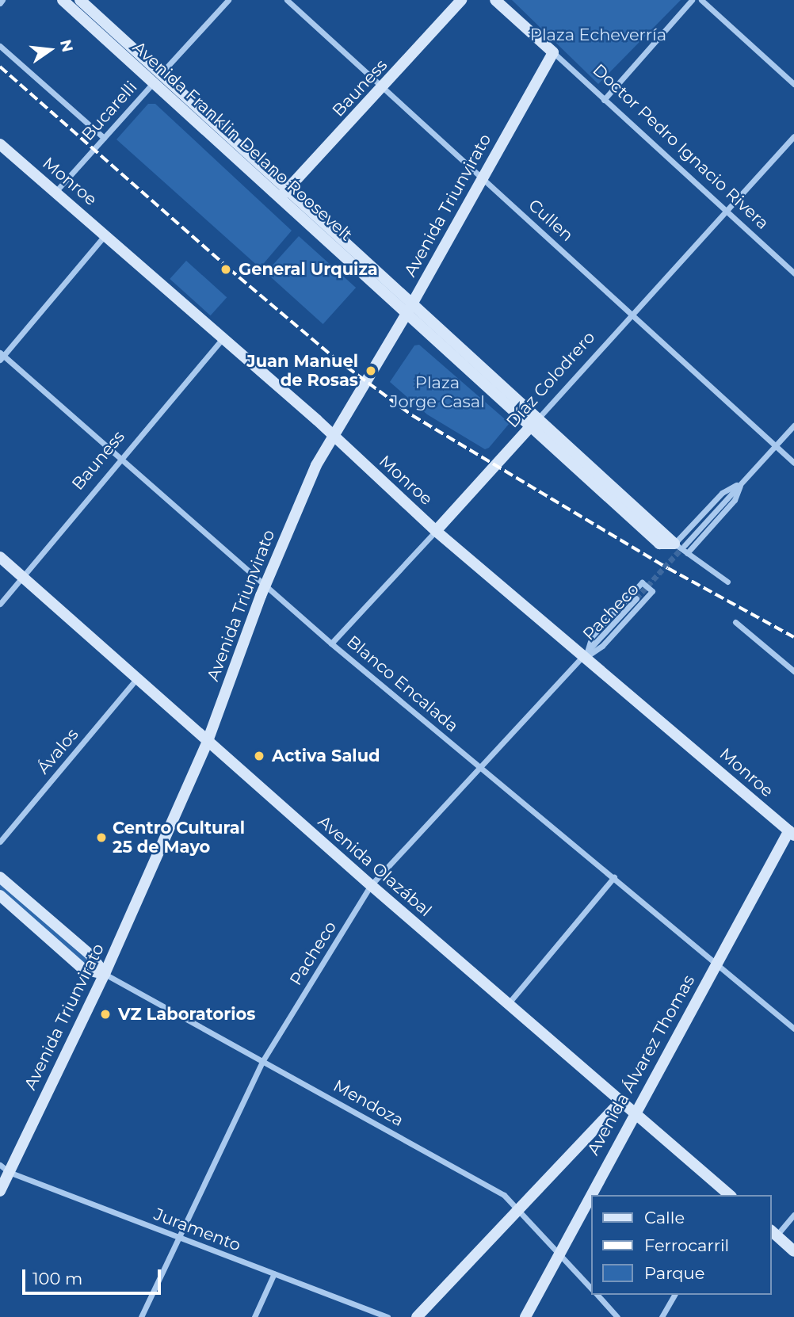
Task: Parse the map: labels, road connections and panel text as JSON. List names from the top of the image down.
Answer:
{
  "streets": {
    "main road": [
      "Bauness",
      "Avenida Franklin Delano Roosevelt",
      "Doctor Pedro Ignacio Rivera",
      "Monroe",
      "Avenida Triunvirato",
      "Díaz Colodrero",
      "Avenida Olazábal",
      "Avenida Álvarez Thomas"
    ],
    "street": [
      "Bucarelli",
      "Cullen",
      "Pacheco",
      "Blanco Encalada",
      "Ávalos",
      "Mendoza",
      "Juramento"
    ]
  },
  "crossings": [
    ["Bauness", "Avenida Franklin Delano Roosevelt"],
    ["Bauness", "Monroe"],
    ["Bauness", "Cullen"],
    ["Bauness", "Blanco Encalada"],
    ["Bauness", "Avenida Olazábal"],
    ["Bucarelli", "Avenida Franklin Delano Roosevelt"],
    ["Bucarelli", "Monroe"],
    ["Avenida Franklin Delano Roosevelt", "Avenida Triunvirato"],
    ["Avenida Franklin Delano Roosevelt", "Díaz Colodrero"],
    ["Doctor Pedro Ignacio Rivera", "Avenida Triunvirato"],
    ["Doctor Pedro Ignacio Rivera", "Díaz Colodrero"],
    ["Monroe", "Avenida Triunvirato"],
    ["Monroe", "Díaz Colodrero"],
    ["Monroe", "Pacheco"],
    ["Monroe", "Avenida Álvarez Thomas"],
    ["Avenida Triunvirato", "Cullen"],
    ["Avenida Triunvirato", "Blanco Encalada"],
    ["Avenida Triunvirato", "Avenida Olazábal"],
    ["Avenida Triunvirato", "Mendoza"],
    ["Avenida Triunvirato", "Juramento"],
    ["Cullen", "Díaz Colodrero"],
    ["Díaz Colodrero", "Blanco Encalada"],
    ["Pacheco", "Blanco Encalada"],
    ["Pacheco", "Avenida Olazábal"],
    ["Pacheco", "Mendoza"],
    ["Pacheco", "Juramento"],
    ["Blanco Encalada", "Avenida Álvarez Thomas"],
    ["Ávalos", "Avenida Olazábal"],
    ["Avenida Olazábal", "Avenida Álvarez Thomas"],
    ["Avenida Álvarez Thomas", "Mendoza"]
  ],
  "parks": ["Plaza Echeverría", "Plaza Jorge Casal"],
  "places": [
    "General Urquiza",
    "Juan Manuel de Rosas",
    "Activa Salud",
    "Centro Cultural 25 de Mayo",
    "VZ Laboratorios"
  ],
  "legend": ["Calle", "Ferrocarril", "Parque"],
  "scale_bar": "100 m",
  "north": "right"
}
